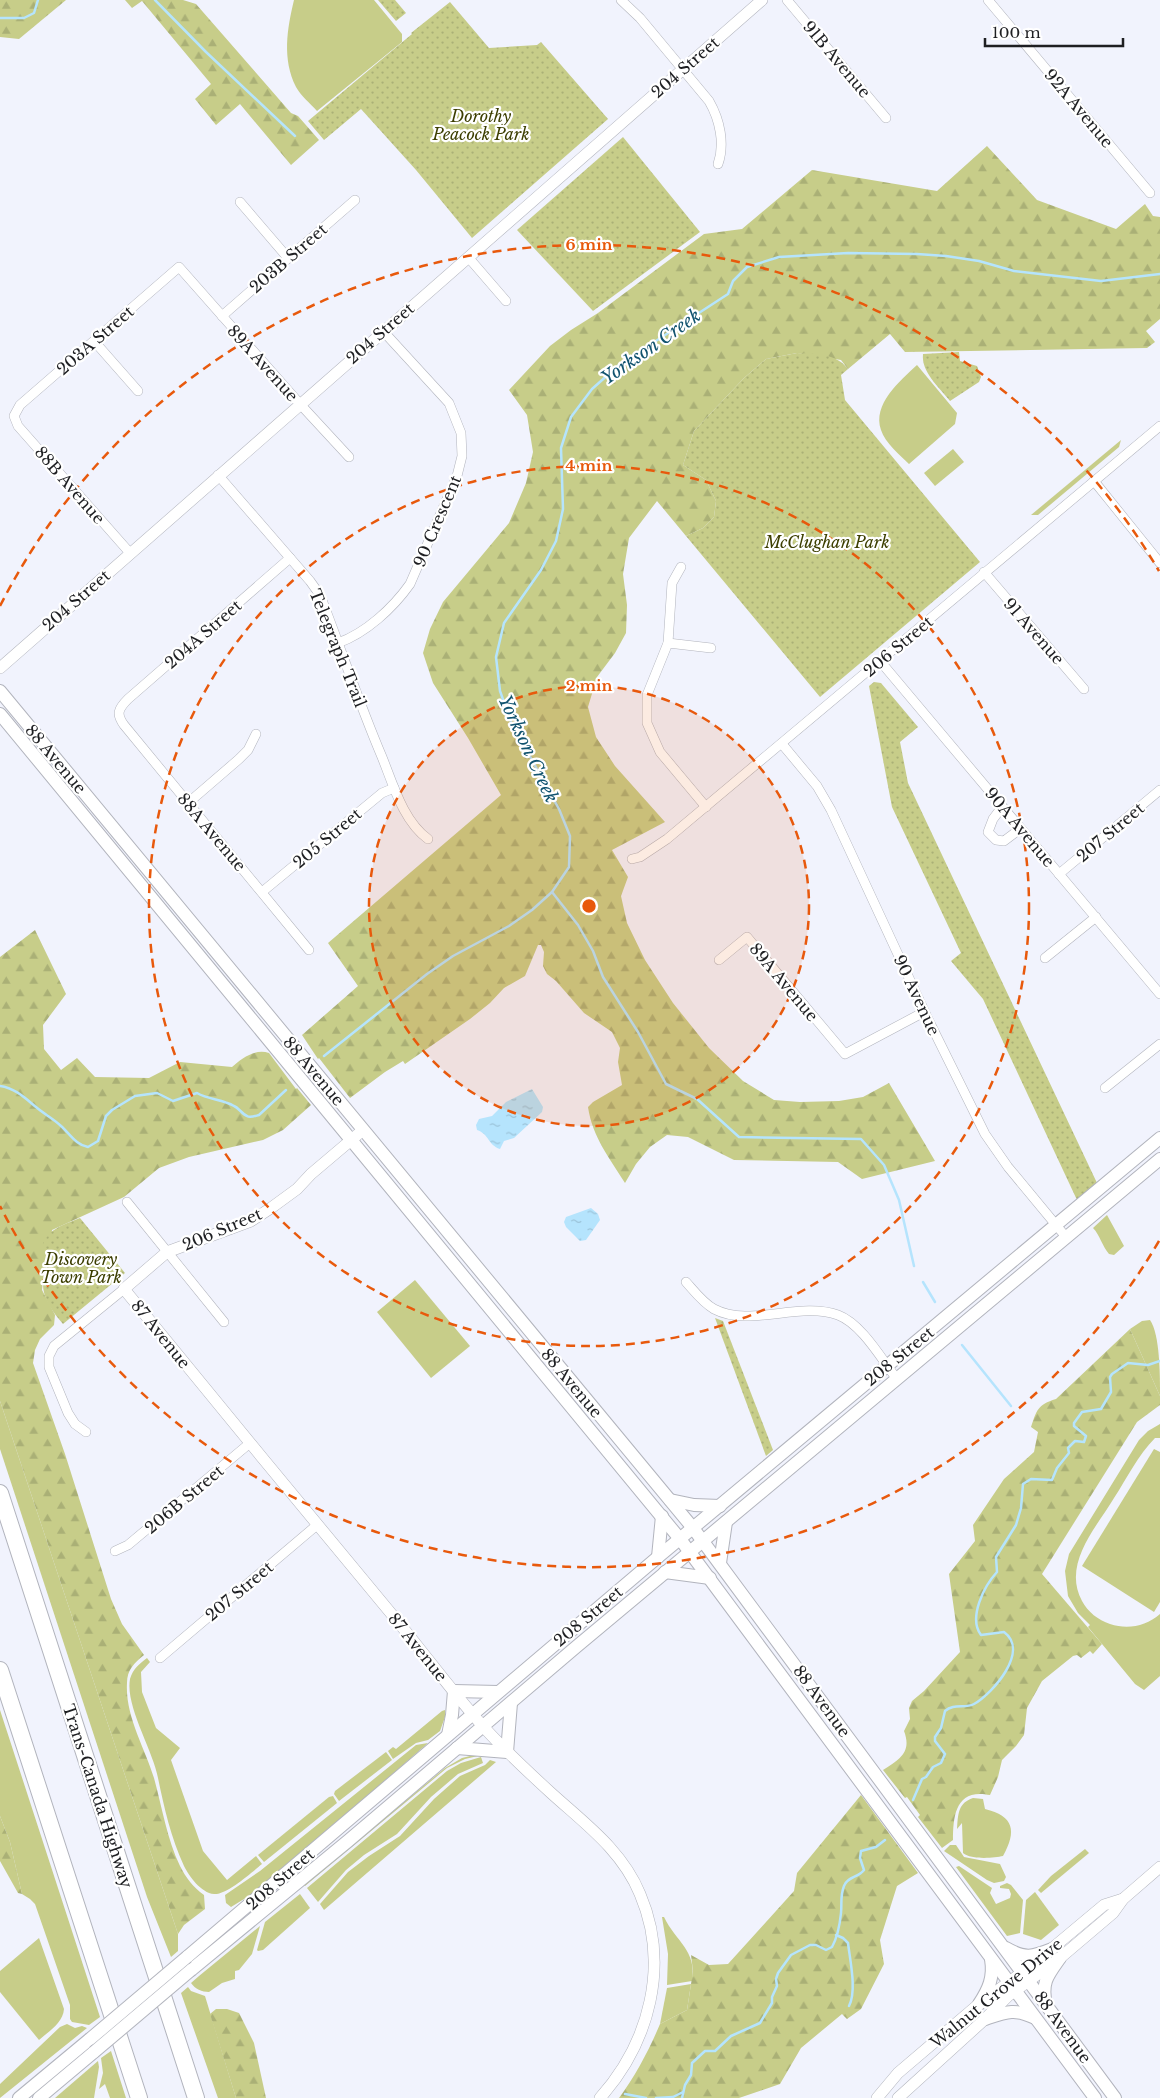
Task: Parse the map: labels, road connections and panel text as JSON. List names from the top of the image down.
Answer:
{
  "streets": {
    "highway": ["Trans-Canada Highway"],
    "main road": ["88 Avenue", "208 Street"],
    "street": [
      "91B Avenue",
      "204 Street",
      "92A Avenue",
      "203B Street",
      "203A Street",
      "89A Avenue",
      "88B Avenue",
      "90 Crescent",
      "91 Avenue",
      "204A Street",
      "206 Street",
      "Telegraph Trail",
      "90A Avenue",
      "88A Avenue",
      "207 Street",
      "205 Street",
      "90 Avenue",
      "87 Avenue",
      "206B Street",
      "Walnut Grove Drive"
    ]
  },
  "crossings": [
    ["204 Street", "89A Avenue"],
    ["204 Street", "88B Avenue"],
    ["204 Street", "90 Crescent"],
    ["204 Street", "Telegraph Trail"],
    ["203B Street", "89A Avenue"],
    ["203A Street", "89A Avenue"],
    ["203A Street", "88B Avenue"],
    ["89A Avenue", "90 Avenue"],
    ["90 Crescent", "Telegraph Trail"],
    ["91 Avenue", "206 Street"],
    ["204A Street", "Telegraph Trail"],
    ["204A Street", "88A Avenue"],
    ["206 Street", "88 Avenue"],
    ["206 Street", "90A Avenue"],
    ["206 Street", "90 Avenue"],
    ["206 Street", "87 Avenue"],
    ["Telegraph Trail", "205 Street"],
    ["88 Avenue", "208 Street"],
    ["88 Avenue", "Walnut Grove Drive"],
    ["90A Avenue", "207 Street"],
    ["88A Avenue", "205 Street"],
    ["207 Street", "87 Avenue"],
    ["90 Avenue", "208 Street"],
    ["87 Avenue", "208 Street"],
    ["87 Avenue", "206B Street"]
  ],
  "water": ["Yorkson Creek"],
  "parks": ["Dorothy Peacock Park", "McClughan Park", "Discovery Town Park"],
  "scale_bar": "100 m",
  "rings": ["6 min", "4 min", "2 min"]
}
